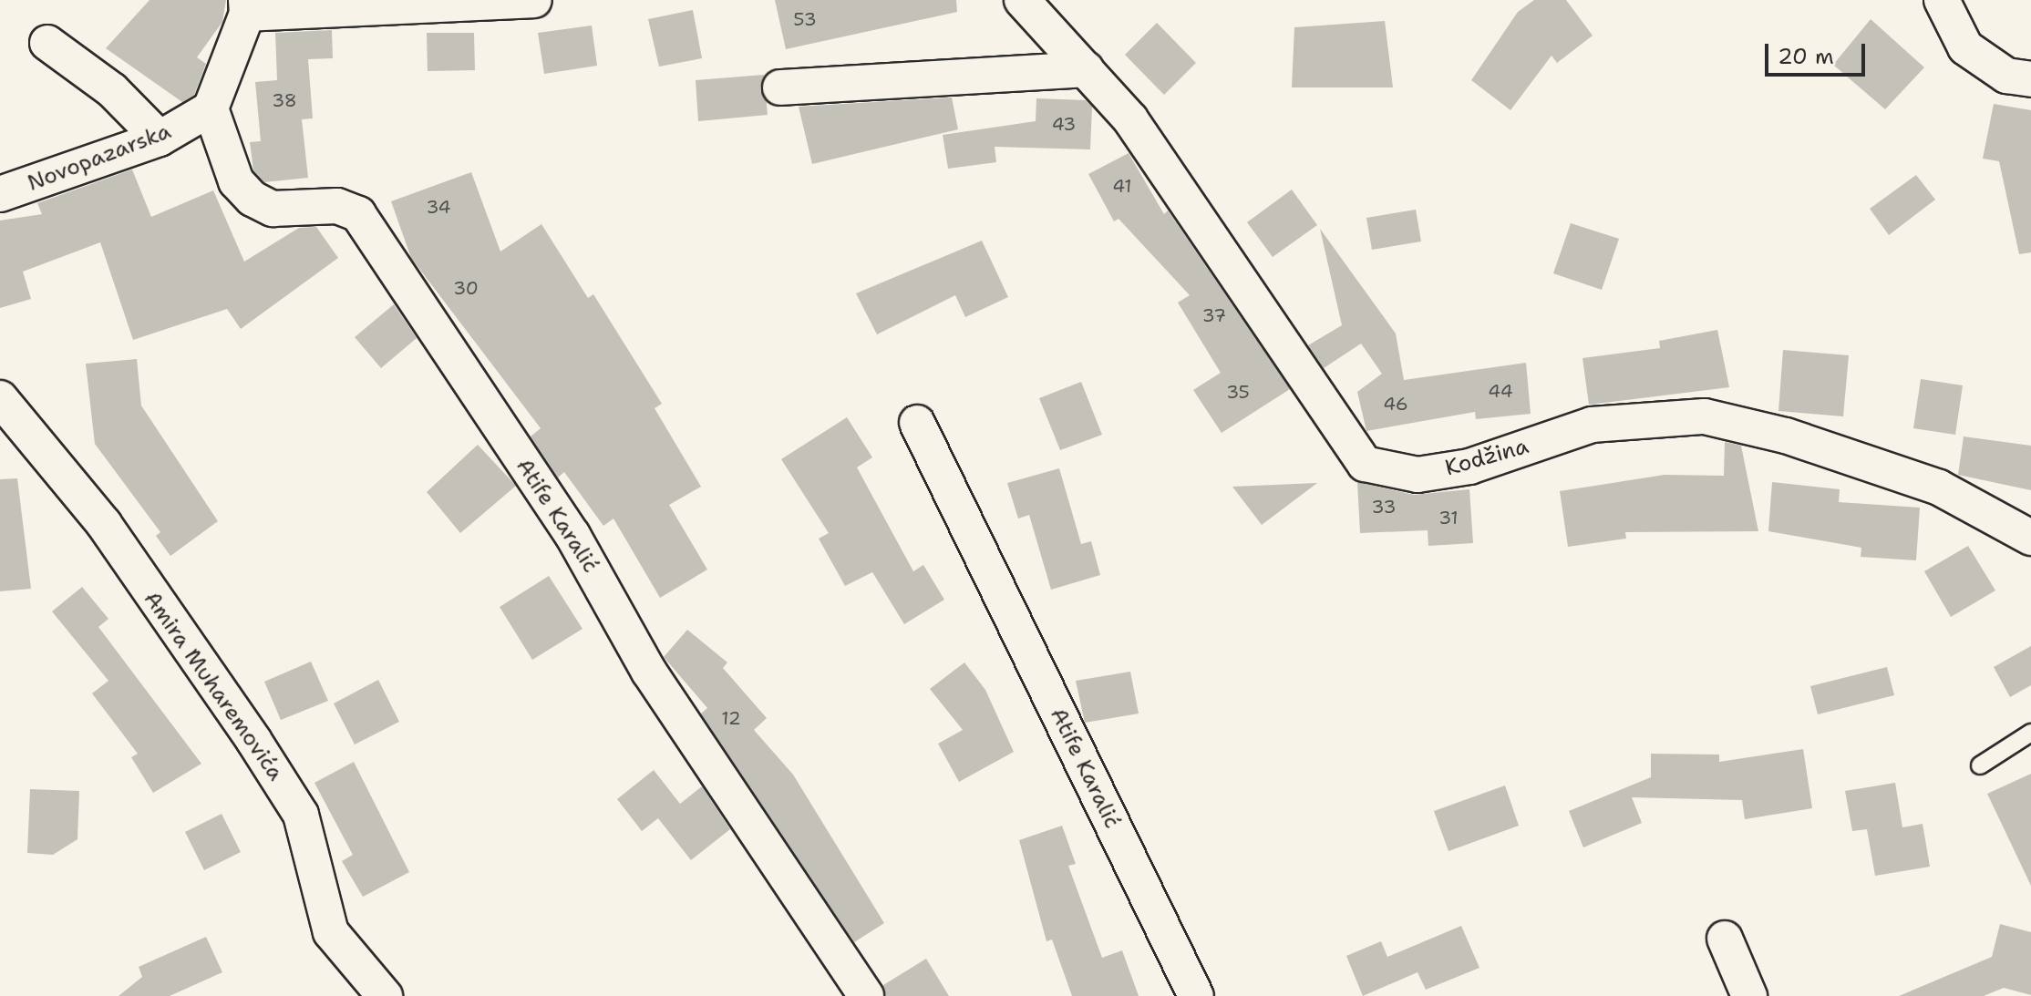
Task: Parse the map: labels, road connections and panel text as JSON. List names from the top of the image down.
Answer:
{
  "streets": {
    "street": [
      "Novopazarska",
      "Kodžina",
      "Atife Karalić",
      "Amira Muharemovića"
    ]
  },
  "crossings": [
    ["Novopazarska", "Atife Karalić"]
  ],
  "house_numbers": [
    "53",
    "38",
    "43",
    "41",
    "34",
    "30",
    "37",
    "44",
    "35",
    "46",
    "33",
    "31",
    "12"
  ],
  "scale_bar": "20 m"
}
